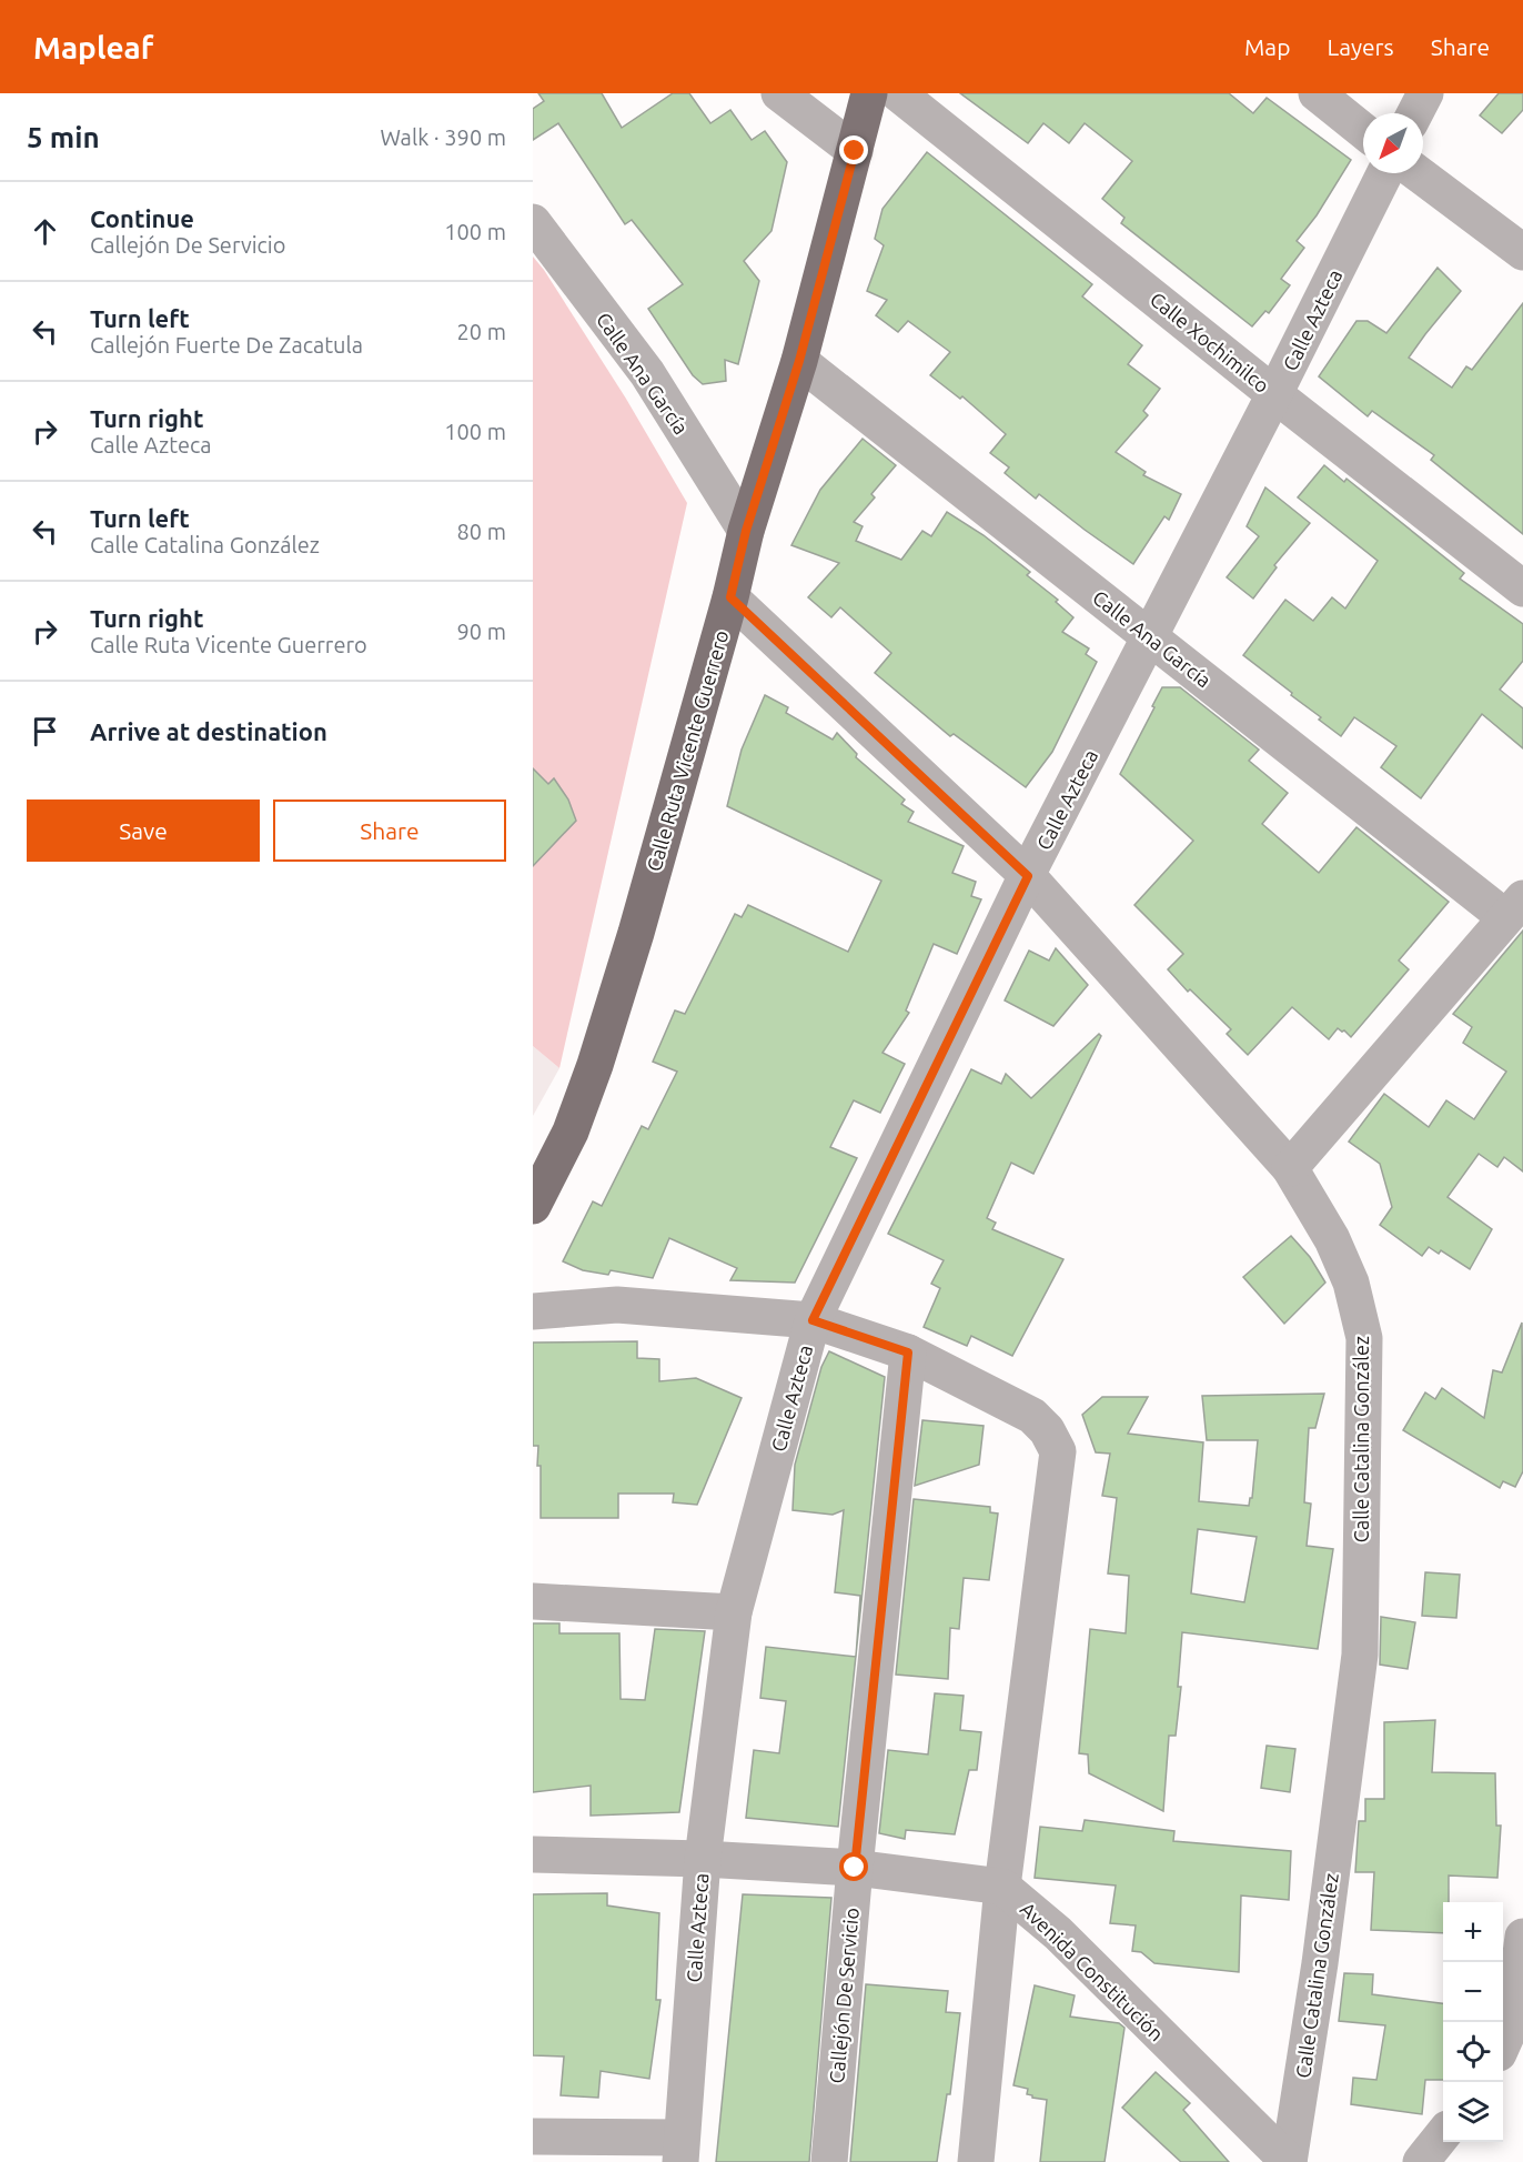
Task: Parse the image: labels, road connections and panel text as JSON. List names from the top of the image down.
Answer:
{
  "streets": {
    "main road": ["Calle Ruta Vicente Guerrero"],
    "street": [
      "Calle Azteca",
      "Calle Xochimilco",
      "Calle Ana García",
      "Calle Catalina González",
      "Avenida Constitución",
      "Callejón De Servicio"
    ]
  },
  "crossings": [
    ["Calle Azteca", "Calle Xochimilco"],
    ["Calle Azteca", "Calle Ana García"],
    ["Calle Azteca", "Calle Catalina González"],
    ["Calle Azteca", "Avenida Constitución"],
    ["Calle Ana García", "Calle Ruta Vicente Guerrero"],
    ["Calle Ruta Vicente Guerrero", "Calle Catalina González"],
    ["Calle Catalina González", "Avenida Constitución"],
    ["Avenida Constitución", "Callejón De Servicio"]
  ],
  "north": "bottom left",
  "page": {
    "header": "Mapleaf",
    "nav": ["Map", "Layers", "Share"],
    "heading": ["5 min", "Walk · 390 m"],
    "list": [
      ["Continue", "Callejón De Servicio", "100 m"],
      ["Turn left", "Callejón Fuerte De Zacatula", "20 m"],
      ["Turn right", "Calle Azteca", "100 m"],
      ["Turn left", "Calle Catalina González", "80 m"],
      ["Turn right", "Calle Ruta Vicente Guerrero", "90 m"],
      "Arrive at destination"
    ],
    "buttons": ["Save", "Share"],
    "map_buttons": ["+", "−"]
  }
}
